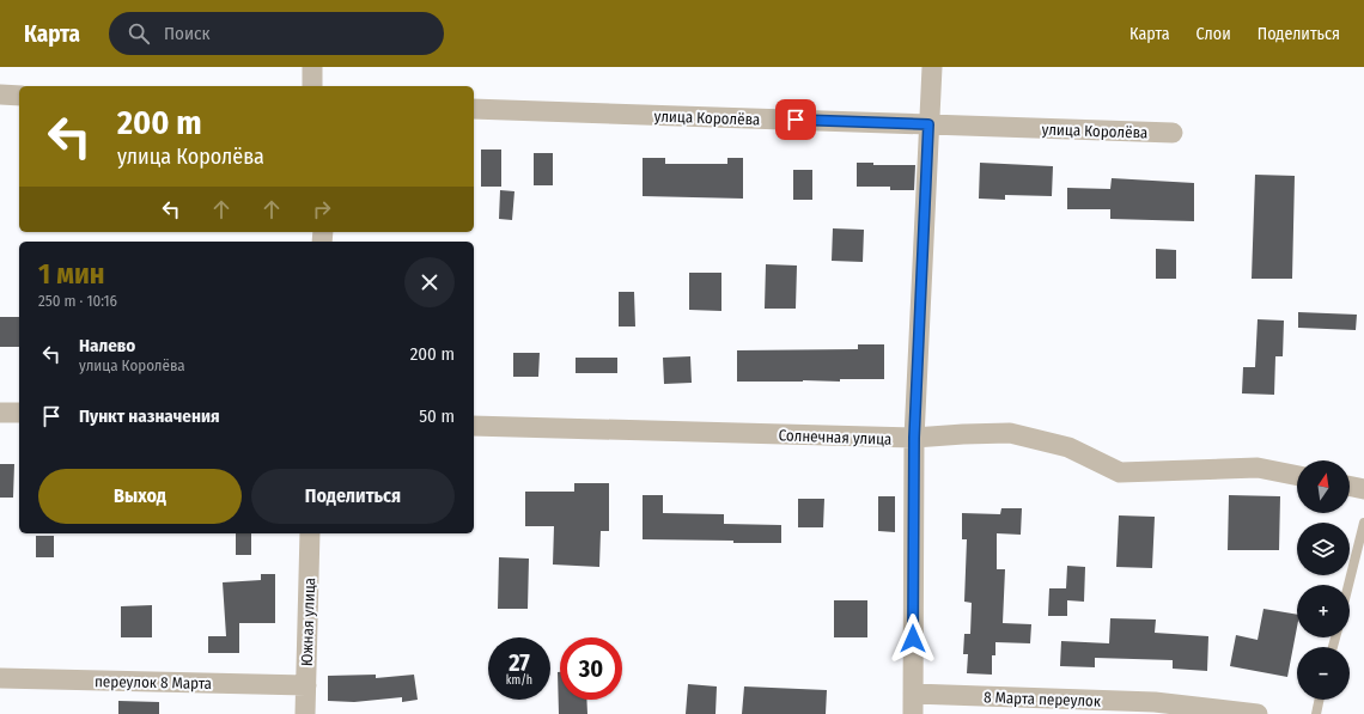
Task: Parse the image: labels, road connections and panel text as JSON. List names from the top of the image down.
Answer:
{
  "streets": {
    "street": [
      "улица Королёва",
      "Солнечная улица",
      "Южная улица",
      "переулок 8 Марта",
      "8 Марта переулок"
    ]
  },
  "crossings": [
    ["Южная улица", "переулок 8 Марта"]
  ],
  "north": "top",
  "page": {
    "header": "Карта",
    "search": "Поиск",
    "nav": ["Карта", "Слои", "Поделиться"],
    "turn": ["200 m", "улица Королёва"],
    "heading": ["1 мин", "250 m · 10:16"],
    "list": [
      {
        "name": "Налево",
        "note": "улица Королёва",
        "value": "200 m"
      },
      {
        "name": "Пункт назначения",
        "value": "50 m"
      }
    ],
    "buttons": ["Выход", "Поделиться"],
    "map_buttons": ["+", "−"],
    "speed": "27 km/h",
    "limit": "30"
  }
}
